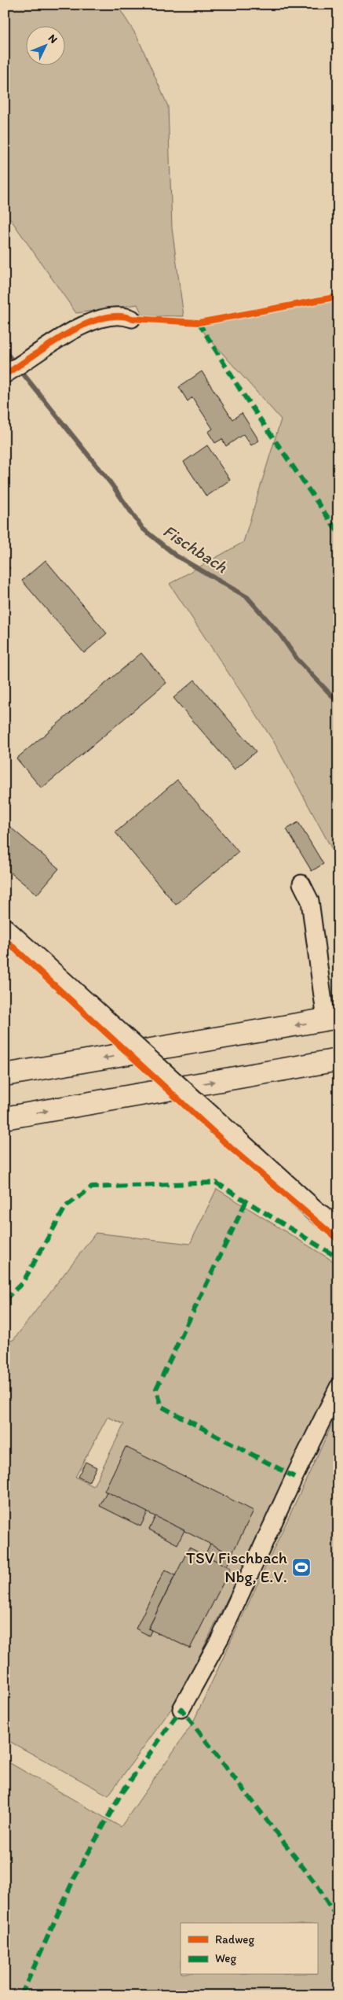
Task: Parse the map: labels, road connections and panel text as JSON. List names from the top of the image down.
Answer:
{
  "water": ["Fischbach"],
  "places": {
    "sports": ["TSV Fischbach Nbg, E.V."]
  },
  "legend": ["Radweg", "Weg"],
  "north": "top right"
}
